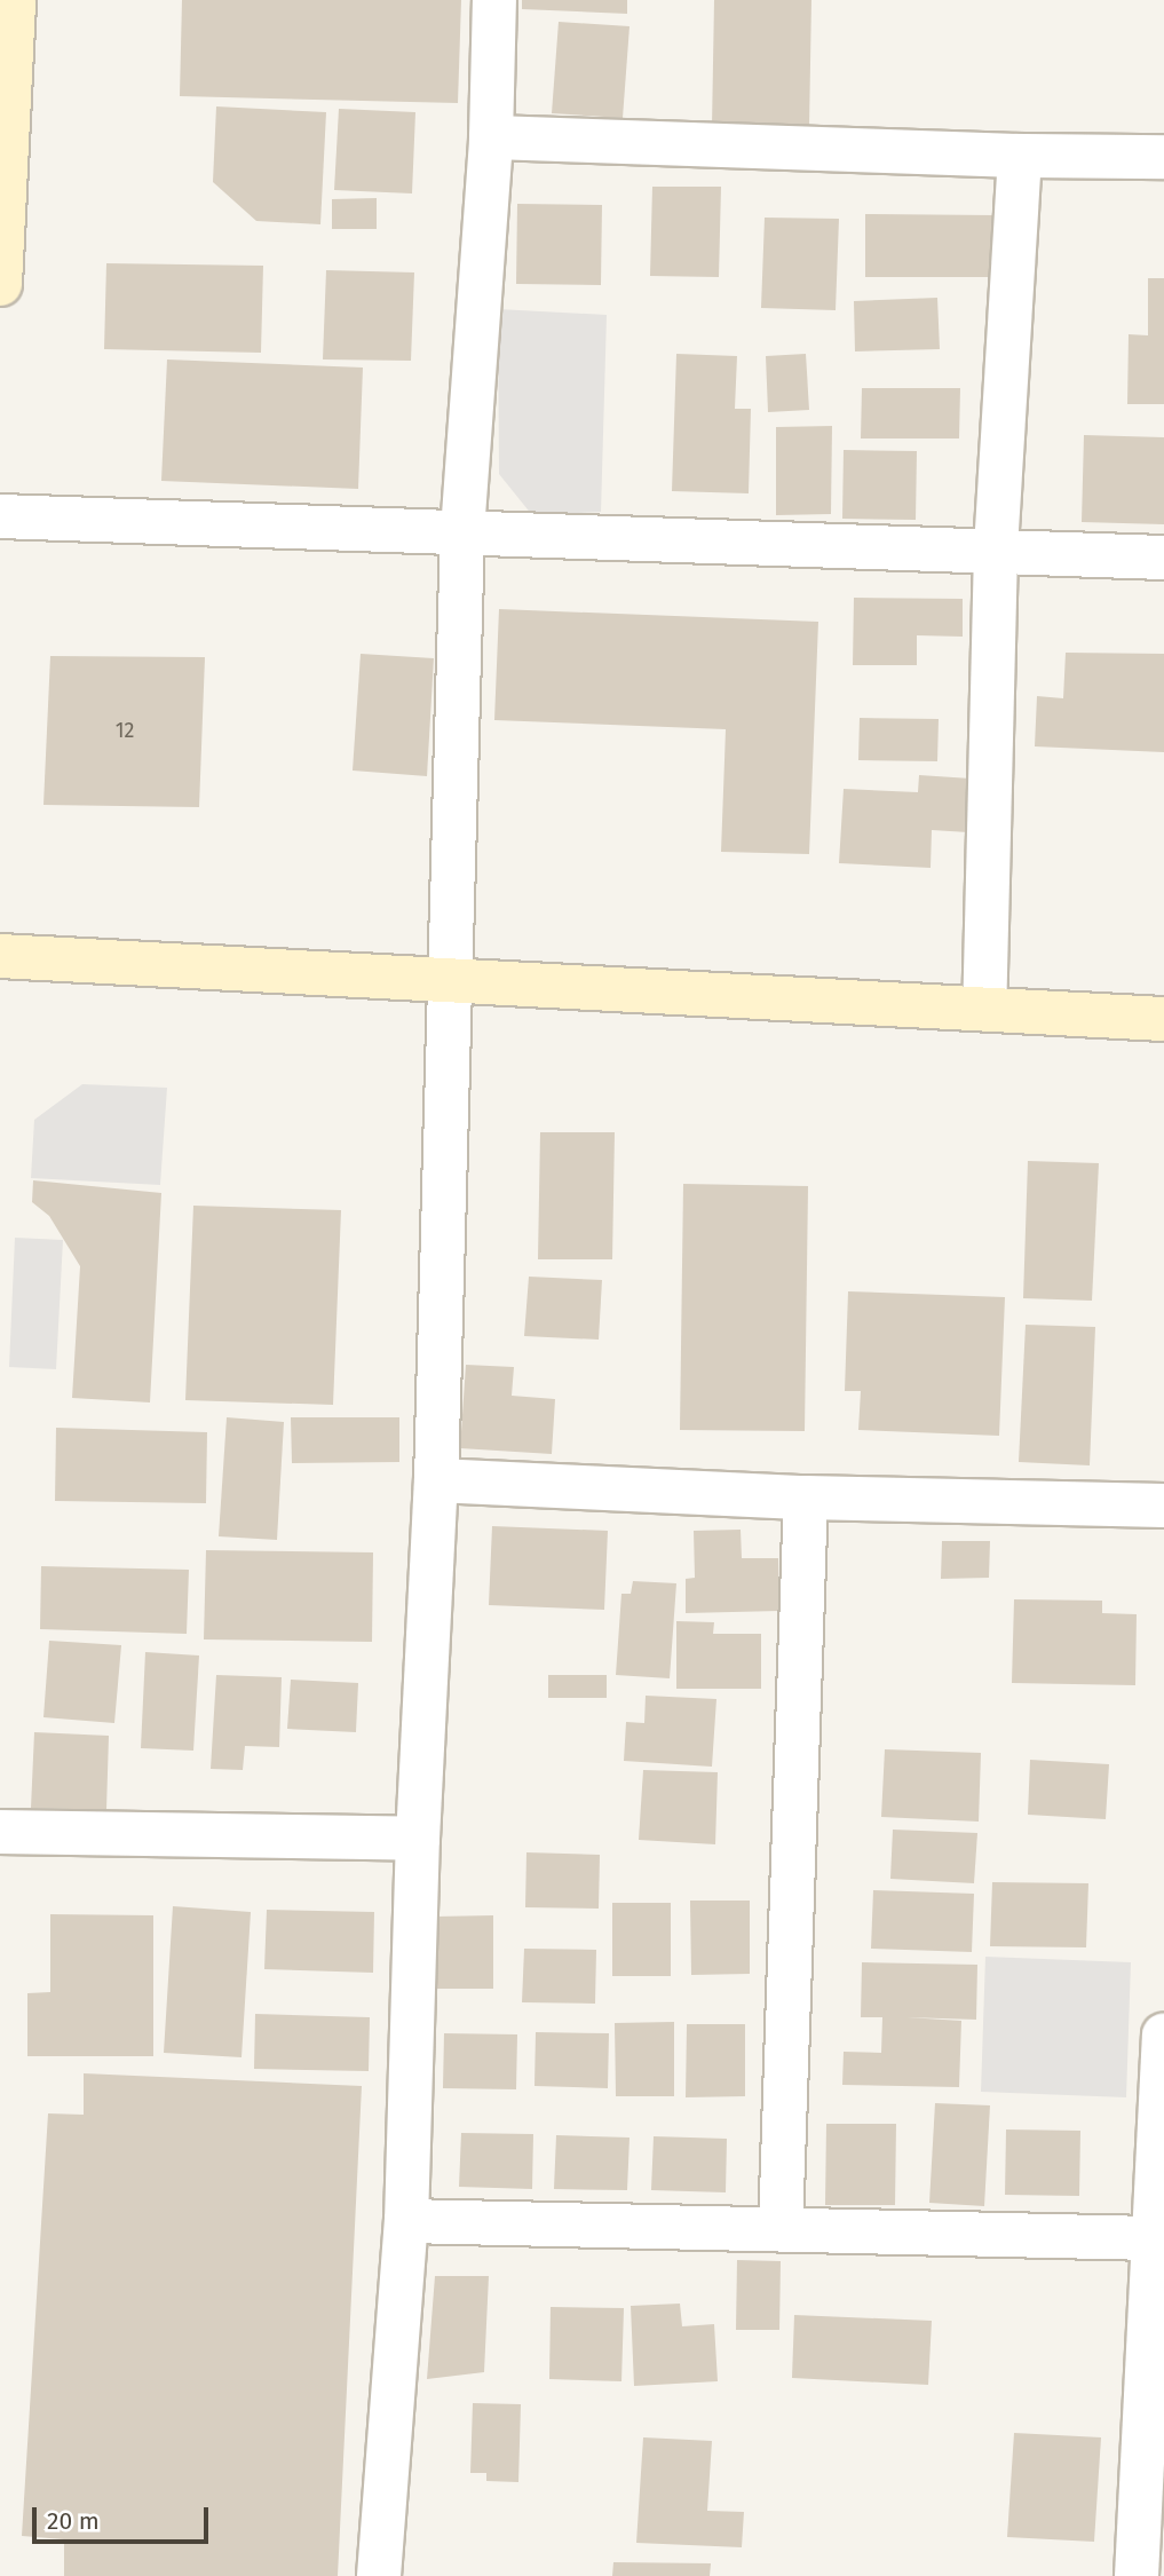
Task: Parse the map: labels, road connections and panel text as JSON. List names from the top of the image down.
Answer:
{
  "house_numbers": ["12"],
  "scale_bar": "20 m"
}
